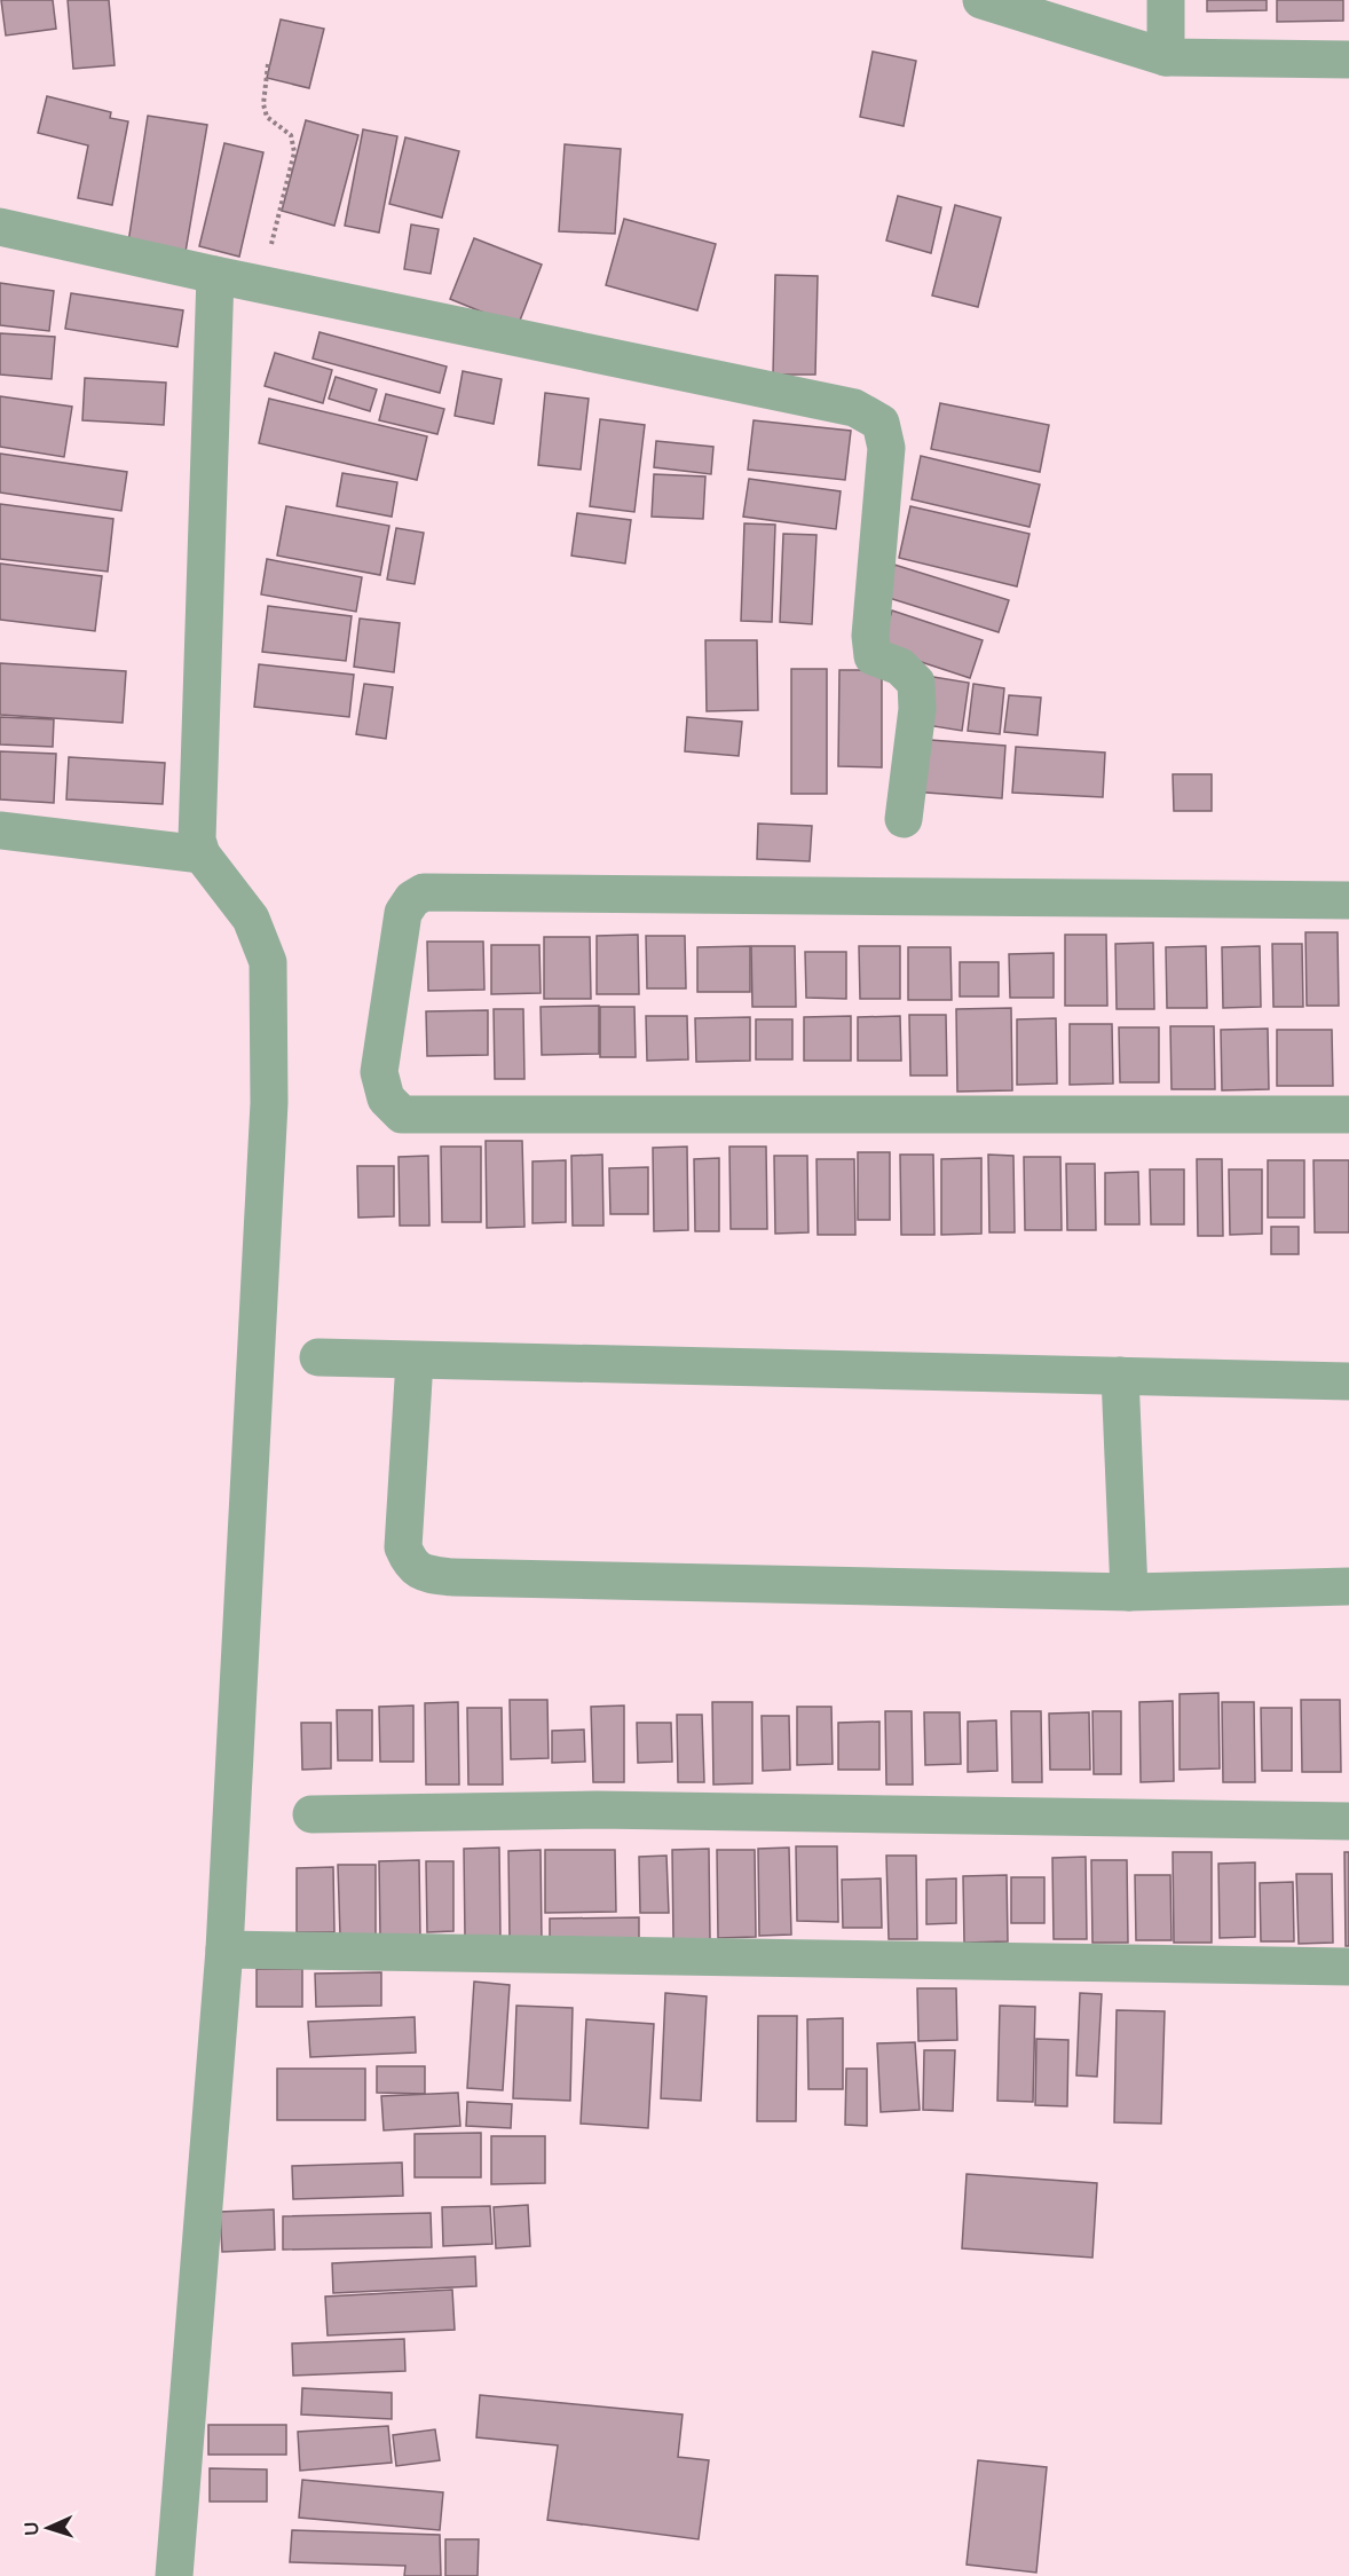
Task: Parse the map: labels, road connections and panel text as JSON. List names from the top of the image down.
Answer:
{
  "north": "left"
}
